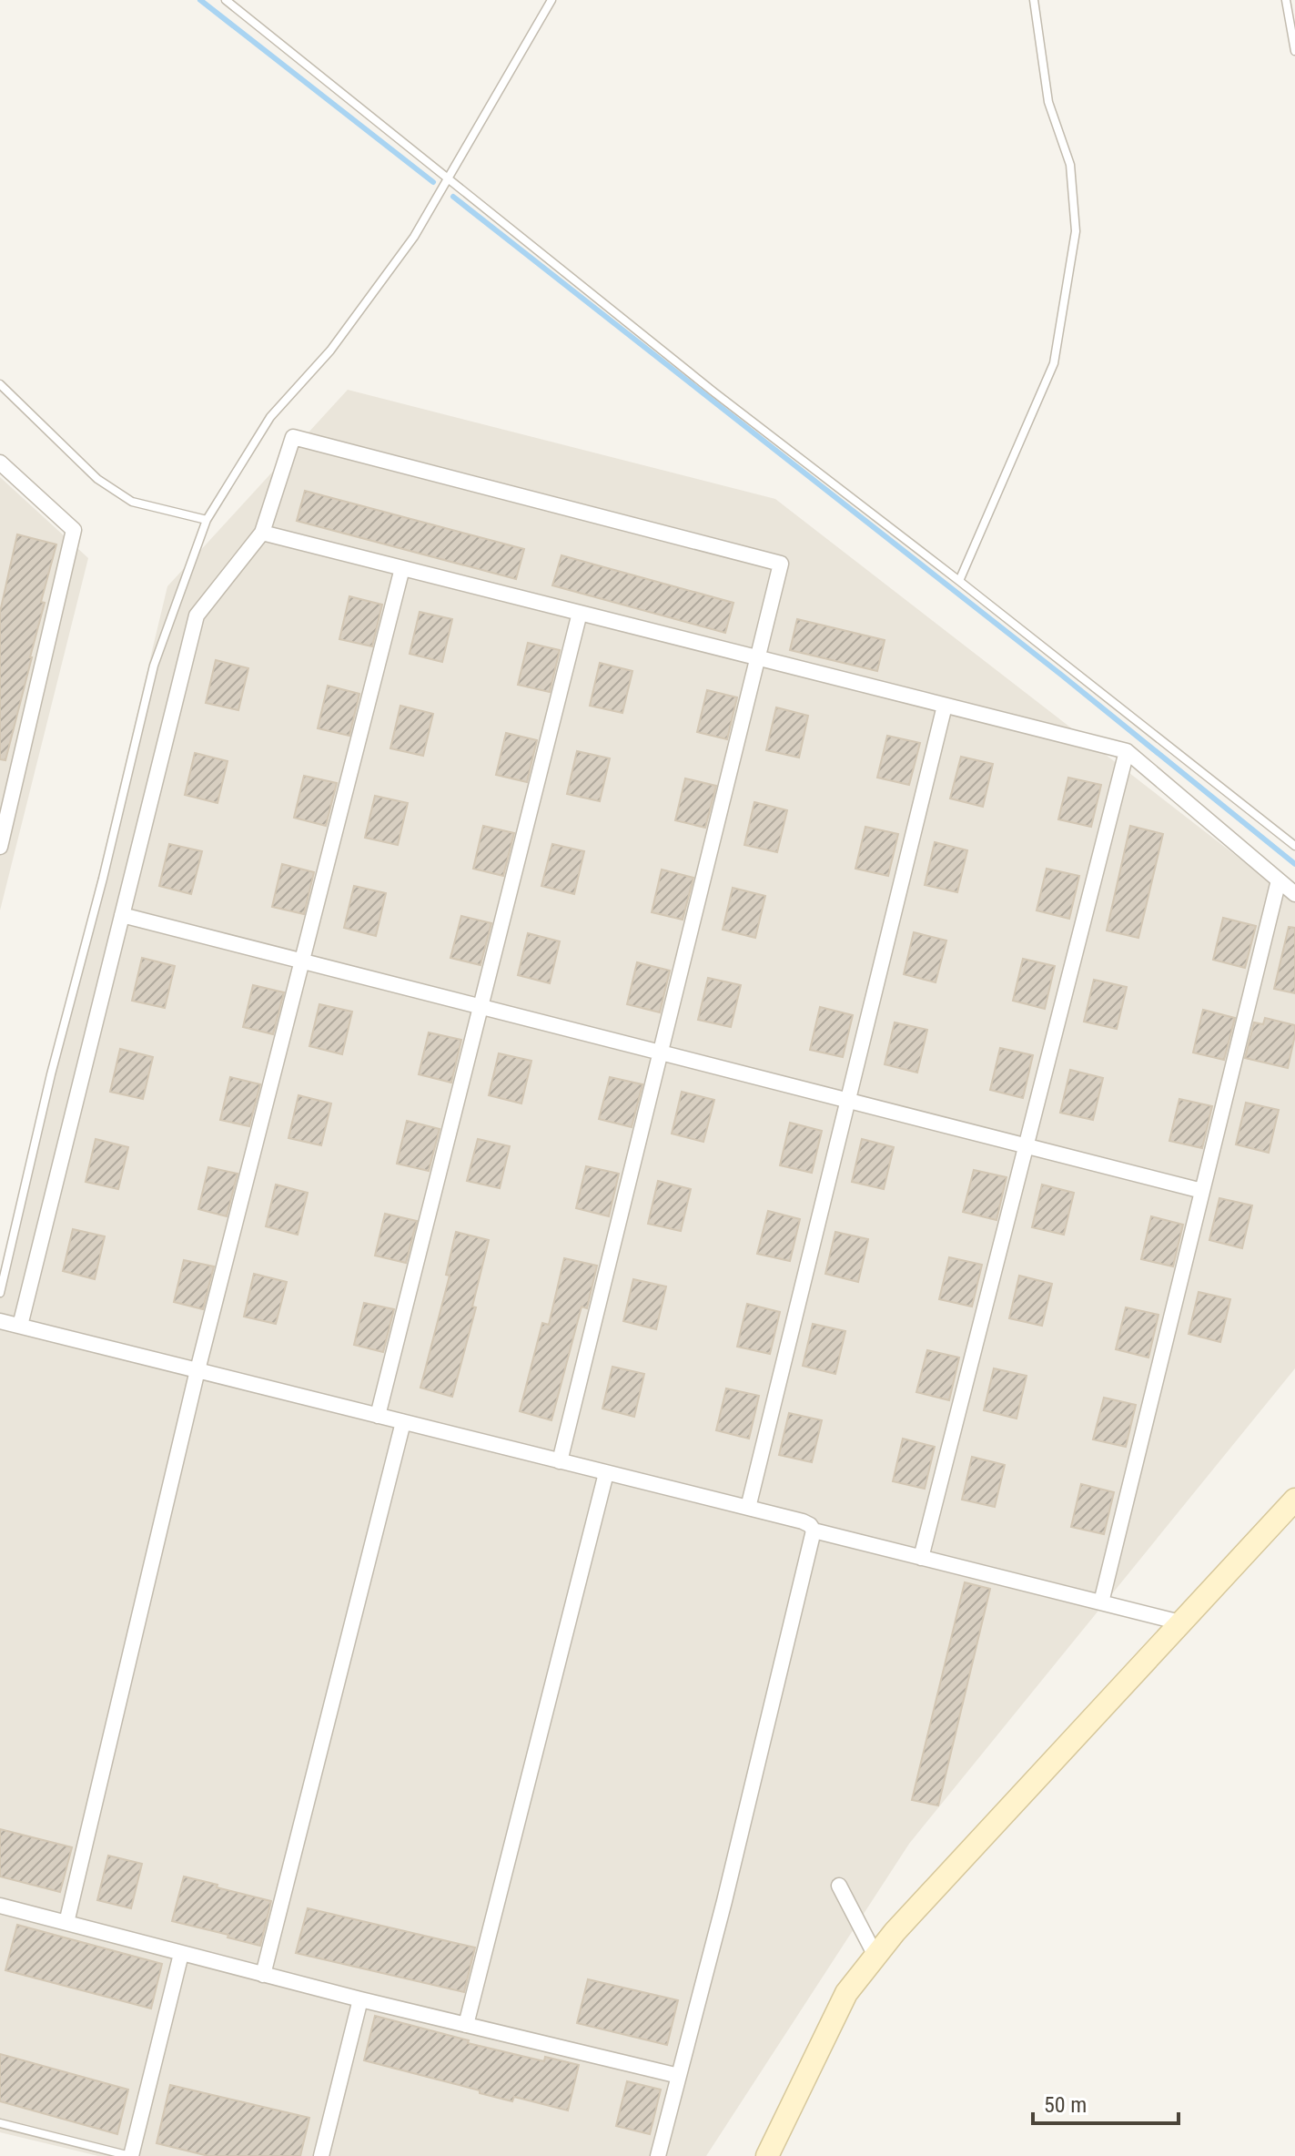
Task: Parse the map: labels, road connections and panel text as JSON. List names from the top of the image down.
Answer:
{
  "scale_bar": "50 m"
}
